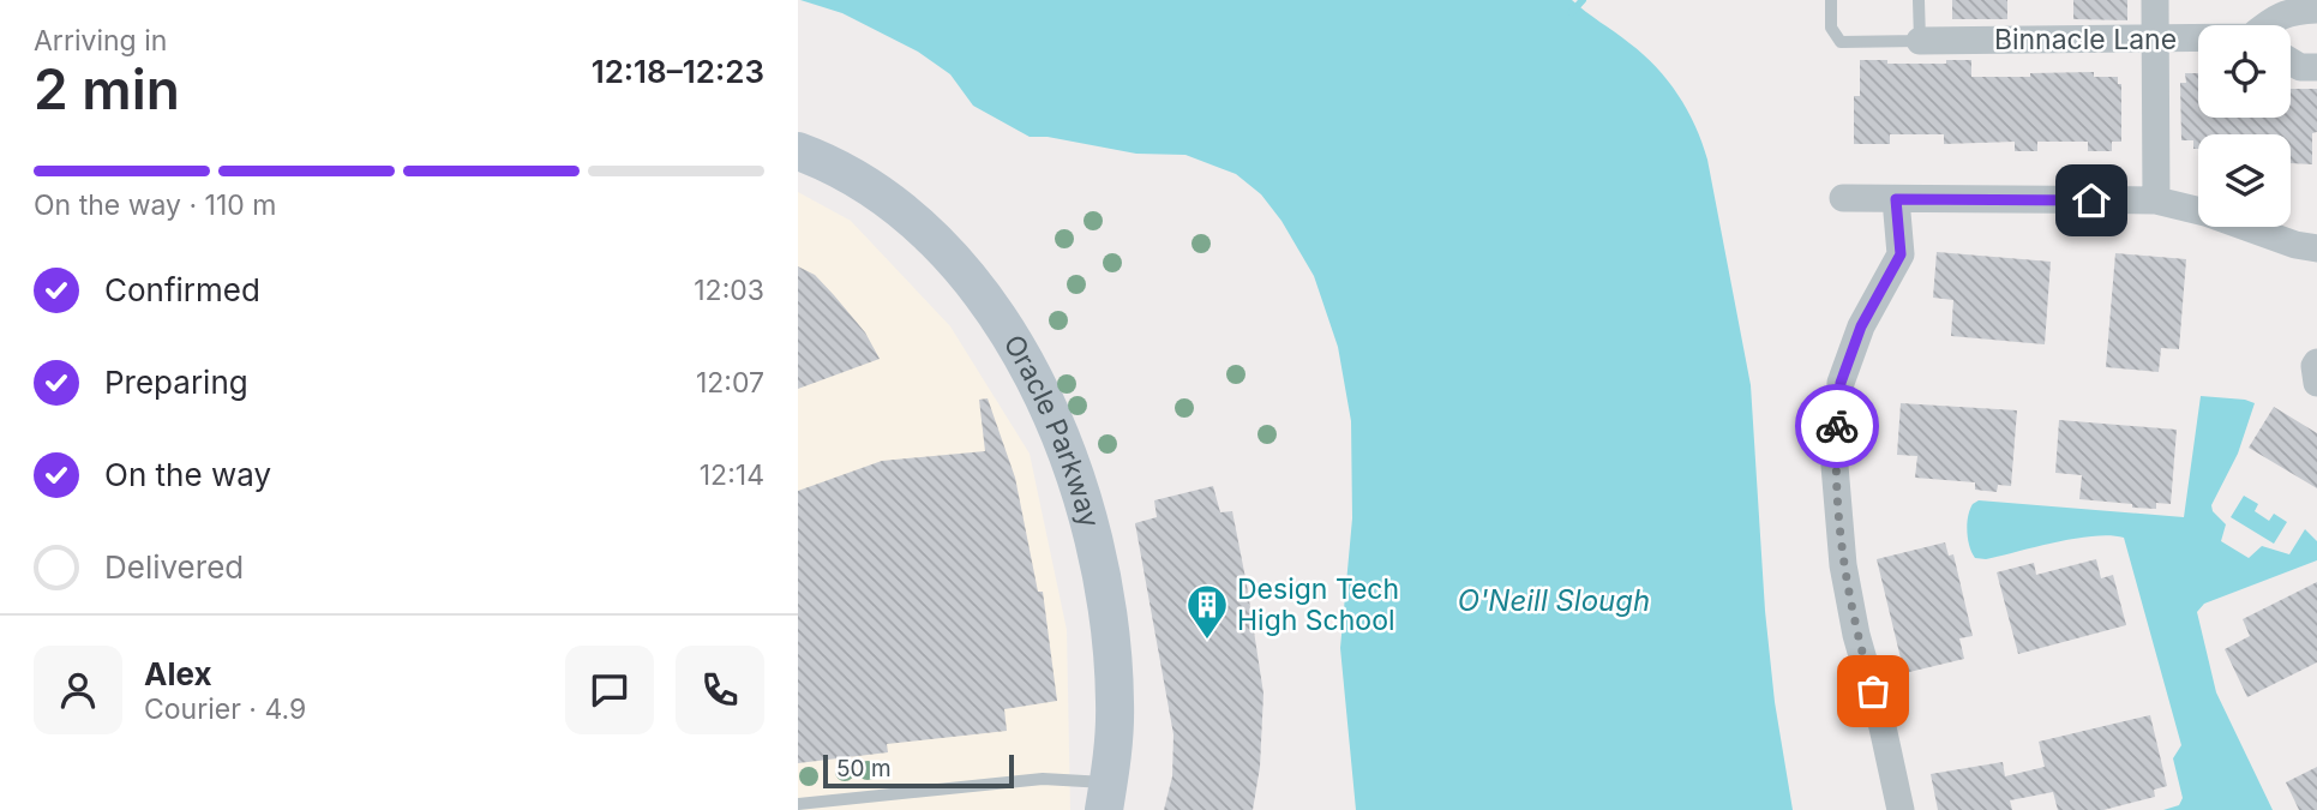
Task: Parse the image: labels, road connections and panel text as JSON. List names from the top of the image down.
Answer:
{
  "streets": {
    "street": ["Binnacle Lane", "Oracle Parkway"]
  },
  "water": ["O'Neill Slough"],
  "places": {
    "building": ["Design Tech High School"]
  },
  "scale_bar": "50 m",
  "page": {
    "heading": ["2 min", "Arriving in", "12:18–12:23"],
    "panel": ["Alex", "Courier · 4.9"],
    "bar": "On the way · 110 m",
    "list": [
      ["Confirmed", "12:03"],
      ["Preparing", "12:07"],
      ["On the way", "12:14"],
      "Delivered"
    ],
    "scale": "50 m"
  }
}
